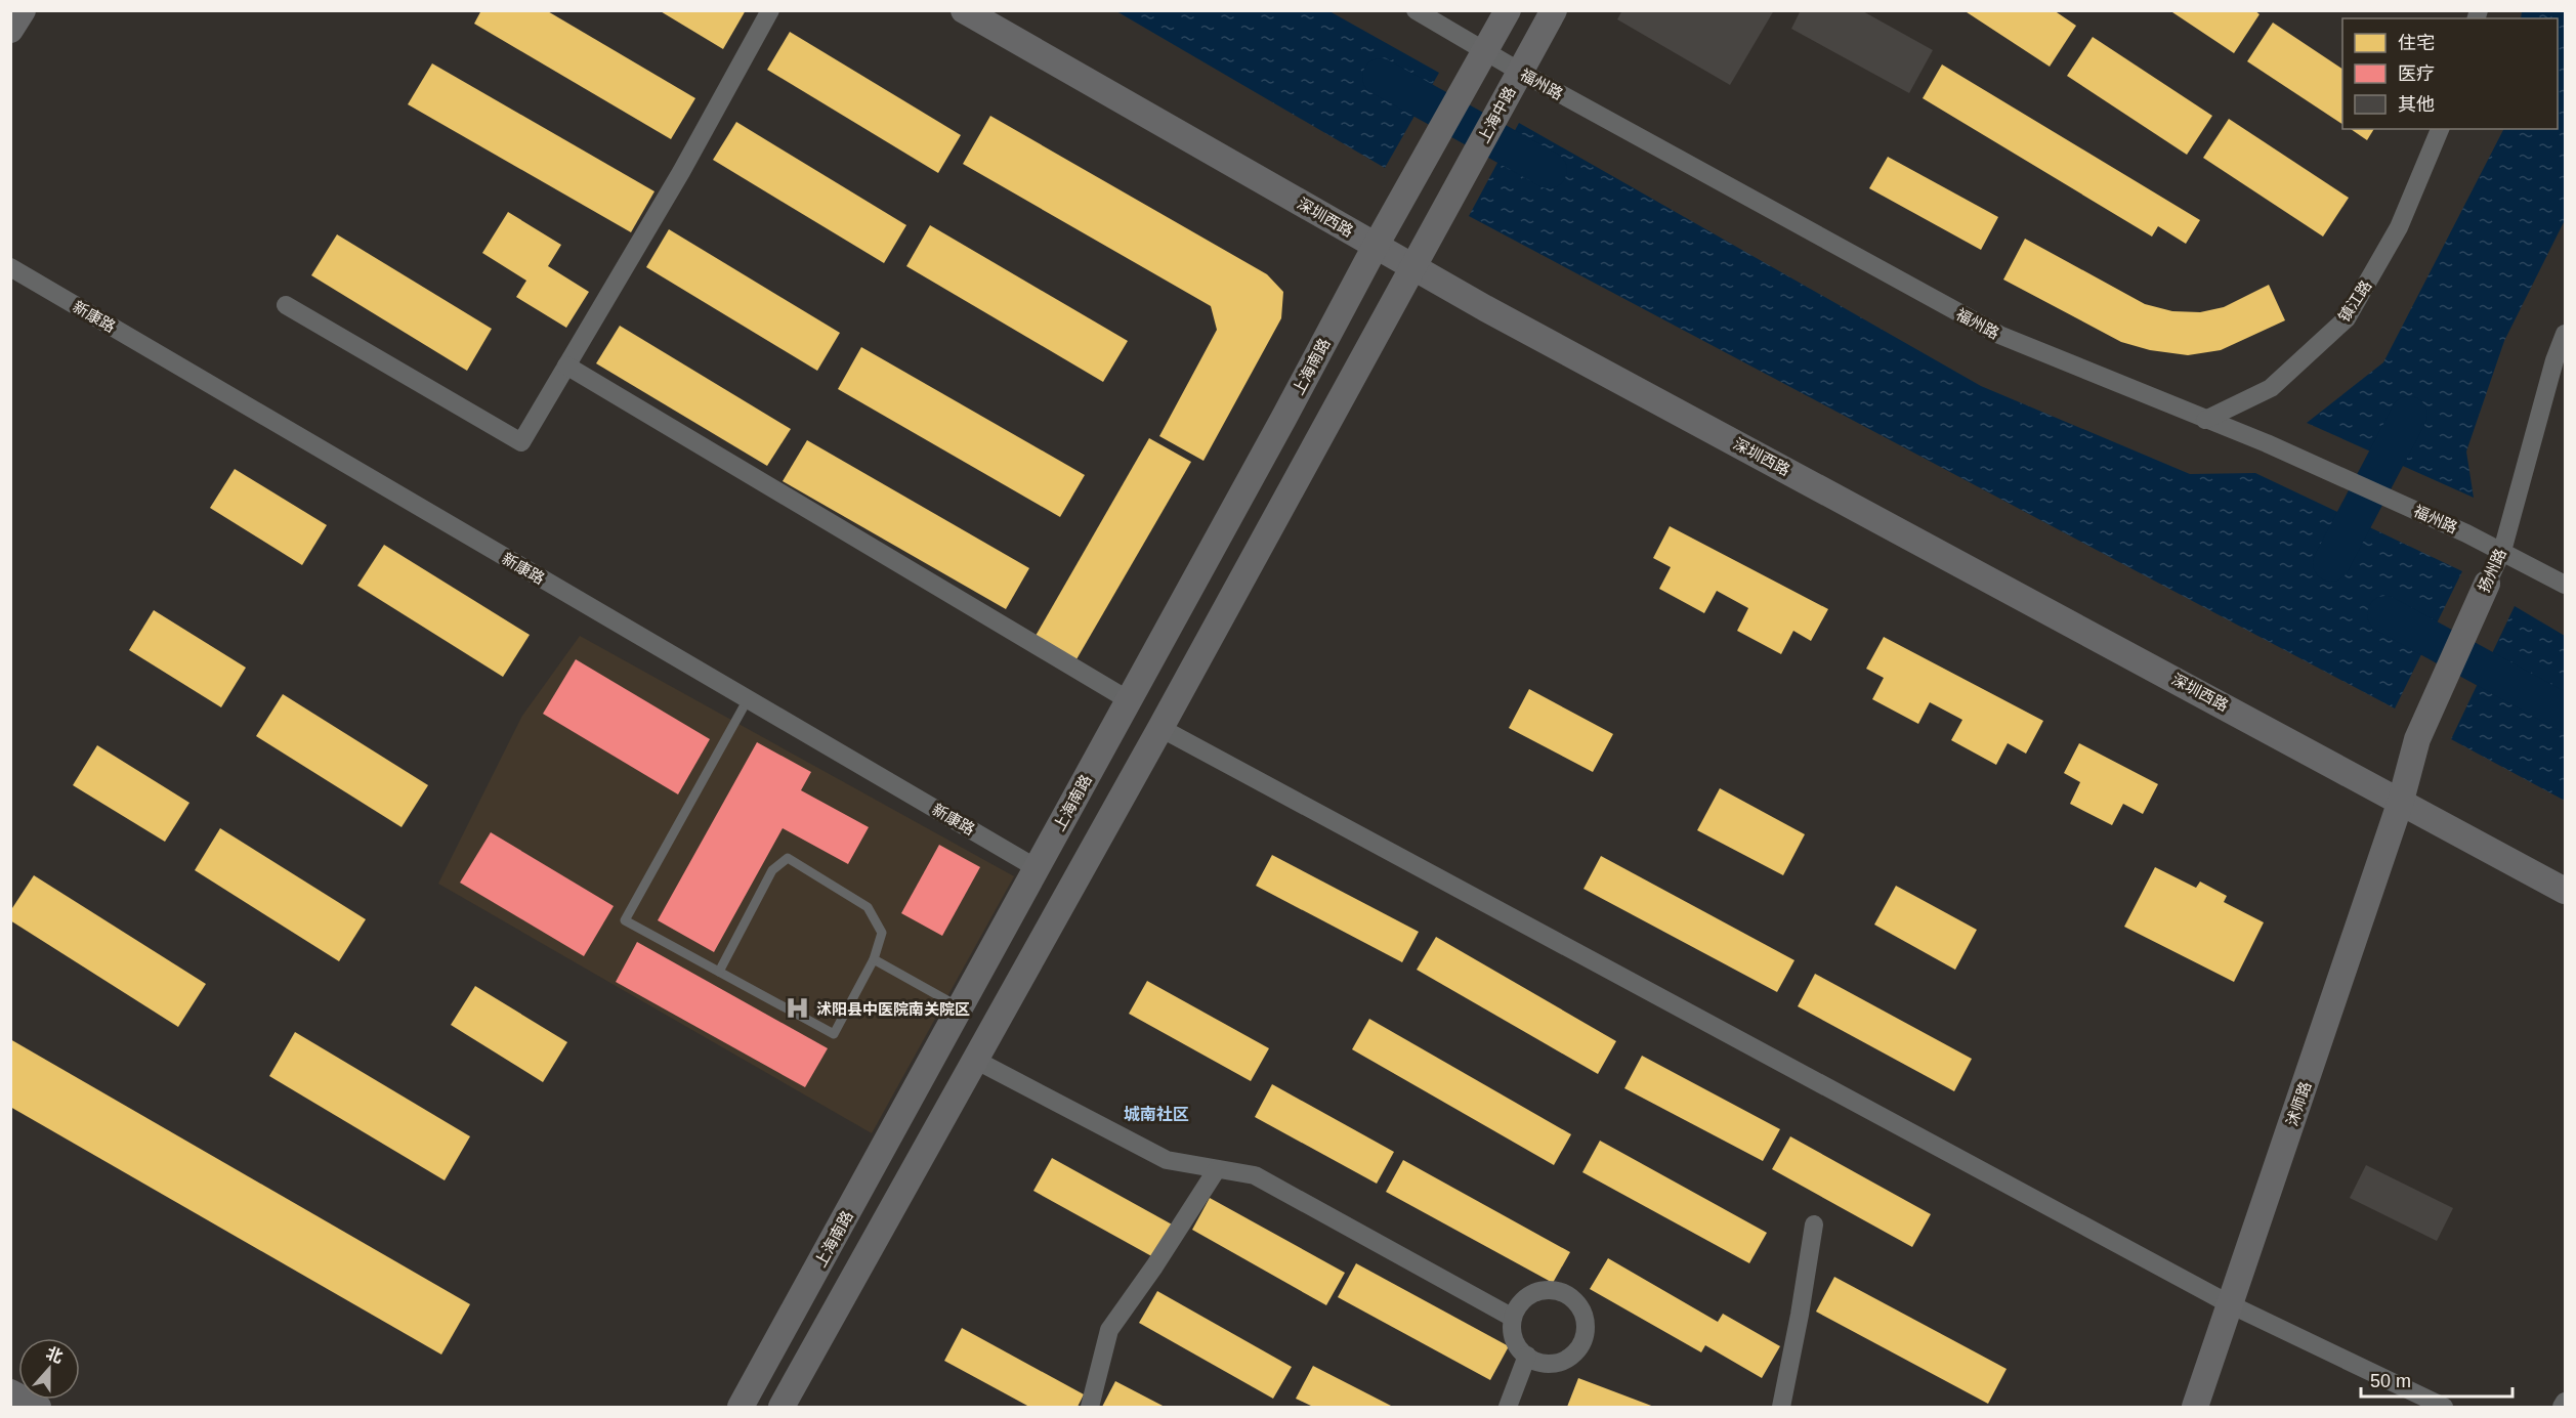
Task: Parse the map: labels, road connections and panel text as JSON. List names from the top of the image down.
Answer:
{
  "streets": {
    "main road": [
      "上海中路",
      "深圳西路",
      "上海南路",
      "扬州路",
      "沭师路"
    ],
    "street": ["福州路", "镇江路", "新康路"]
  },
  "crossings": [
    ["福州路", "上海中路"],
    ["福州路", "镇江路"],
    ["福州路", "上海南路"],
    ["福州路", "扬州路"],
    ["上海中路", "深圳西路"],
    ["深圳西路", "上海南路"],
    ["深圳西路", "扬州路"],
    ["深圳西路", "沭师路"],
    ["新康路", "上海南路"],
    ["扬州路", "沭师路"]
  ],
  "districts": ["城南社区"],
  "places": {
    "hospital": ["沭阳县中医院南关院区"]
  },
  "legend": ["住宅", "医疗", "其他"],
  "scale_bar": "50 m",
  "north": "top"
}
